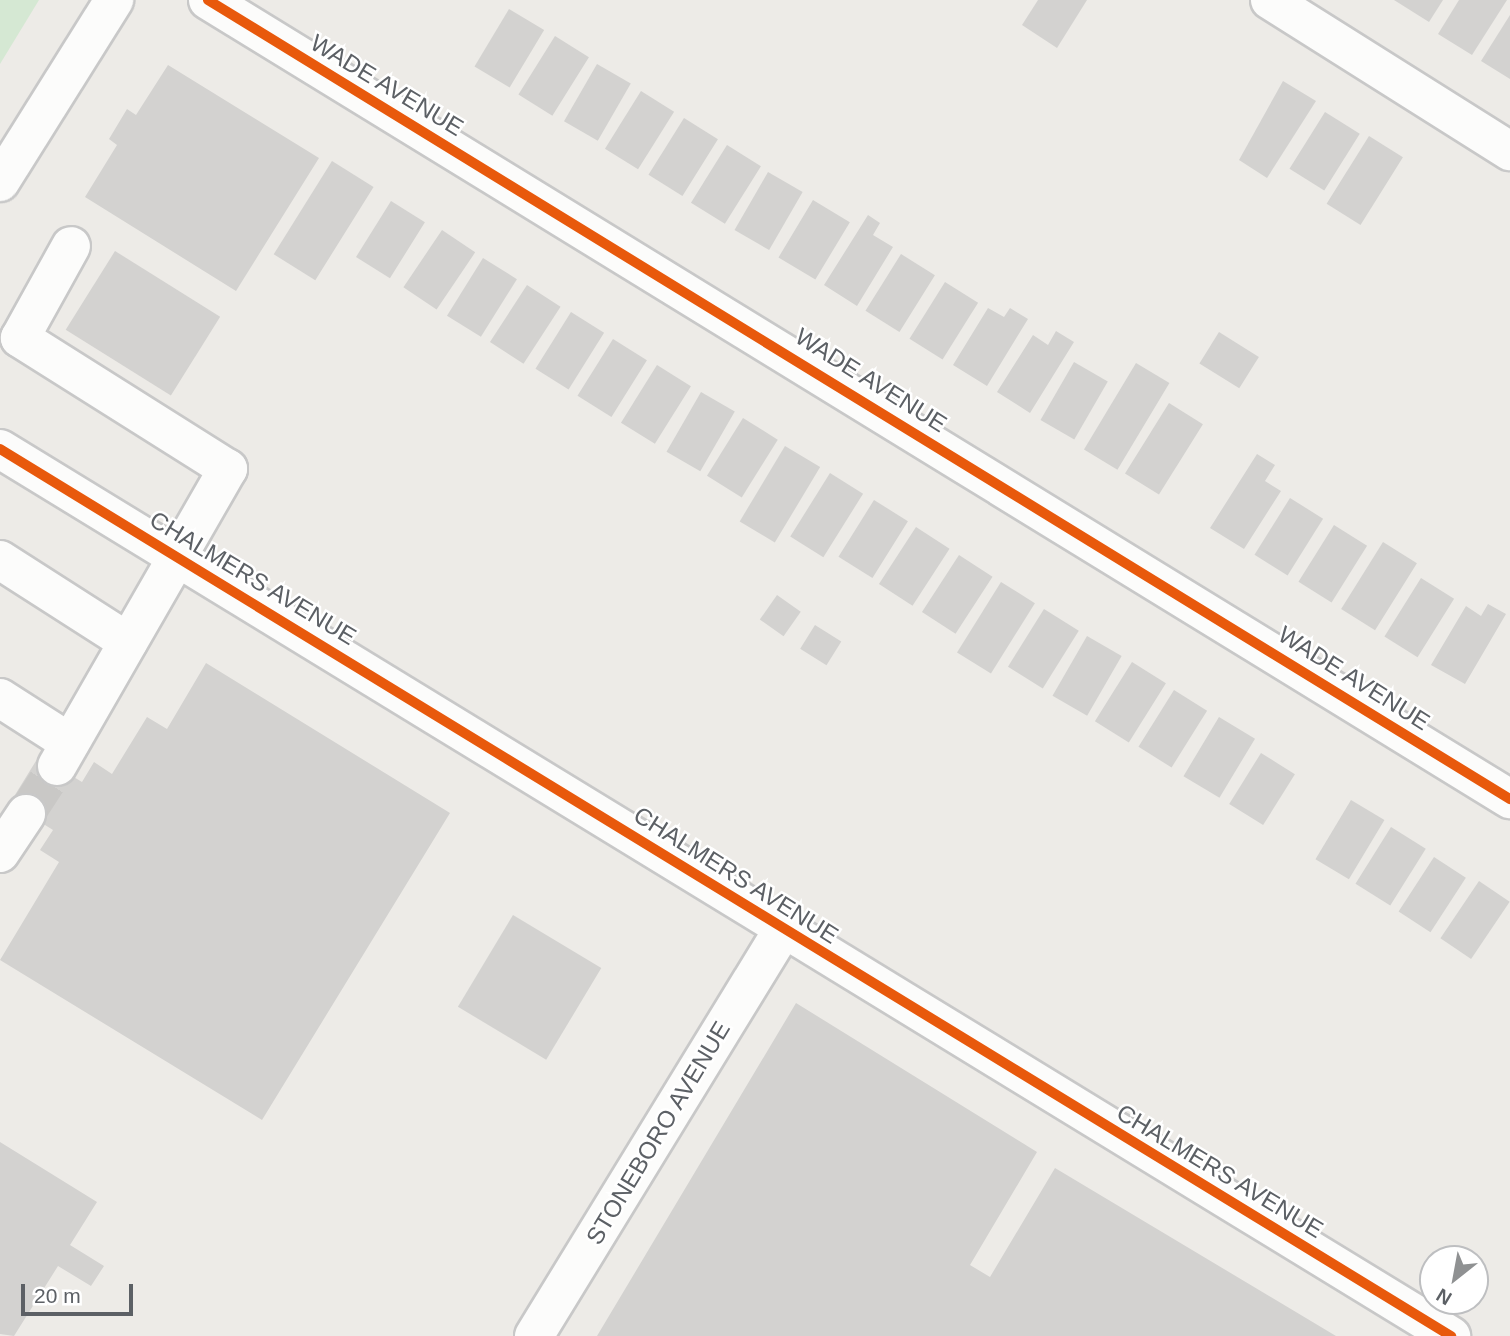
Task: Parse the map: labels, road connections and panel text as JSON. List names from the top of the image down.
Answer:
{
  "streets": {
    "street": ["WADE AVENUE", "CHALMERS AVENUE", "STONEBORO AVENUE"]
  },
  "crossings": [
    ["CHALMERS AVENUE", "STONEBORO AVENUE"]
  ],
  "scale_bar": "20 m",
  "north": "bottom left"
}
